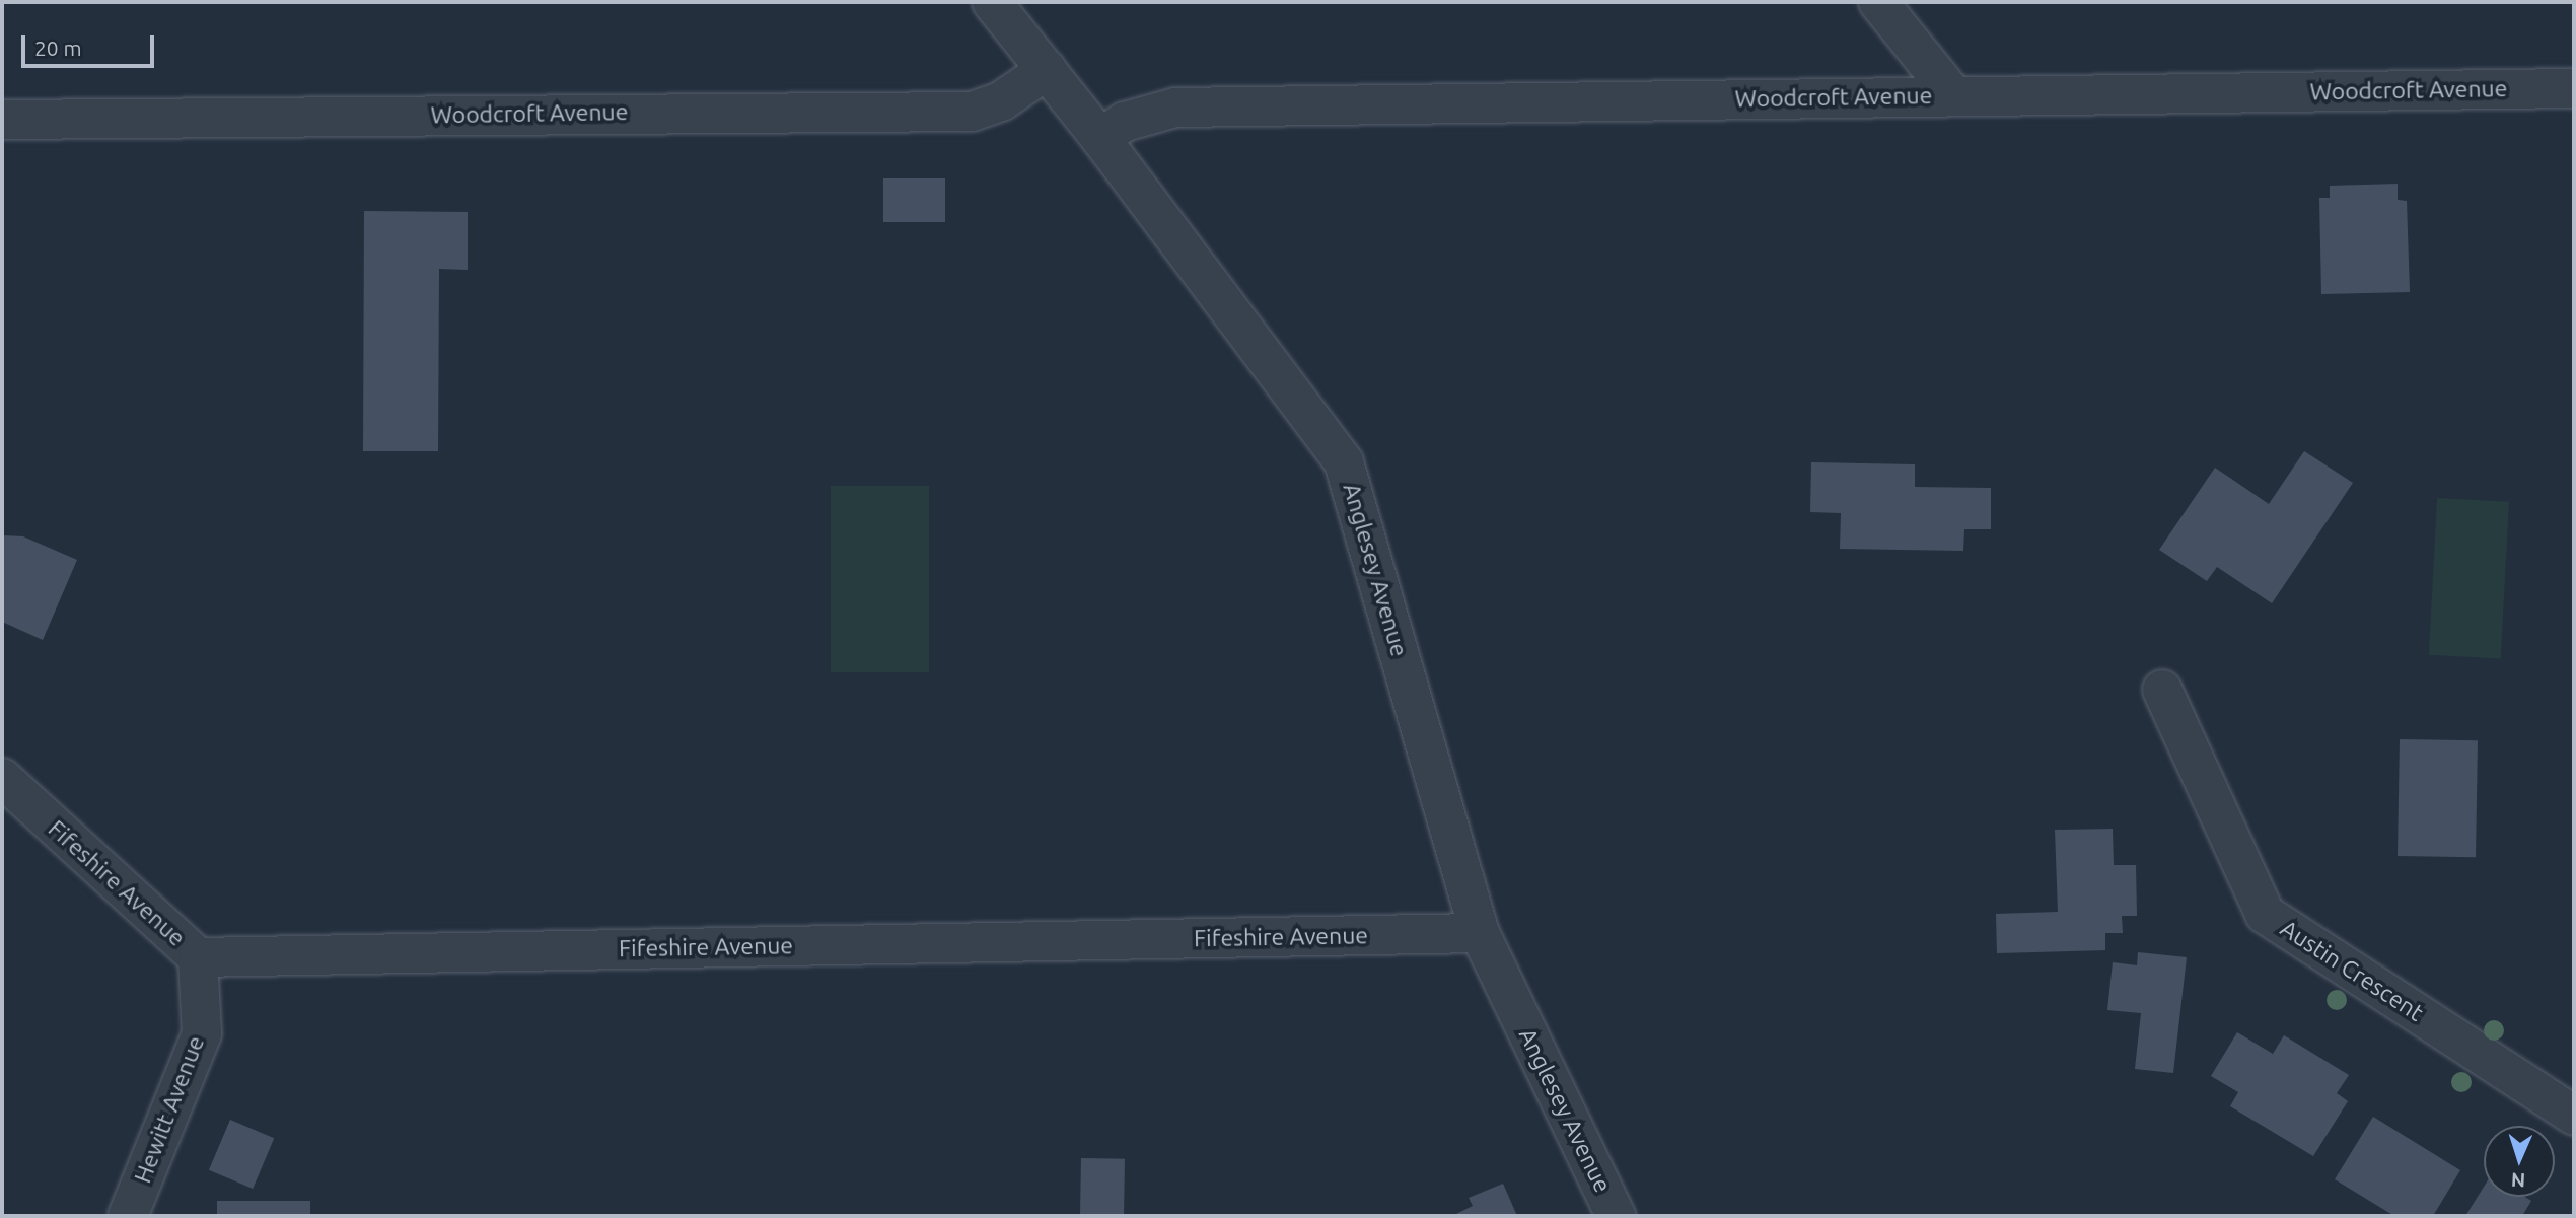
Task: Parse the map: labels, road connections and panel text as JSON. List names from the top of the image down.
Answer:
{
  "streets": {
    "street": [
      "Woodcroft Avenue",
      "Anglesey Avenue",
      "Fifeshire Avenue",
      "Austin Crescent",
      "Hewitt Avenue"
    ]
  },
  "crossings": [
    ["Woodcroft Avenue", "Anglesey Avenue"],
    ["Anglesey Avenue", "Fifeshire Avenue"],
    ["Fifeshire Avenue", "Hewitt Avenue"]
  ],
  "scale_bar": "20 m",
  "north": "bottom"
}
